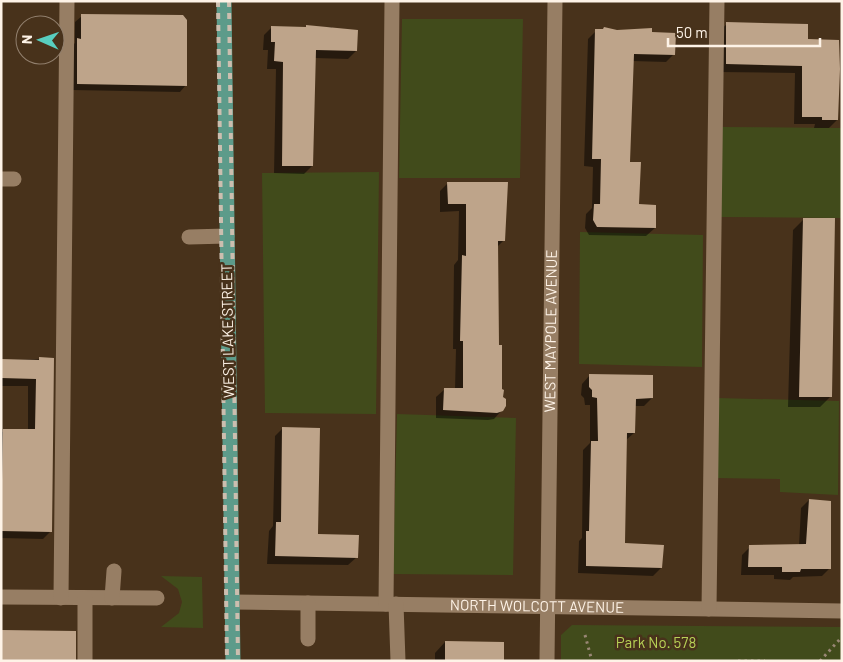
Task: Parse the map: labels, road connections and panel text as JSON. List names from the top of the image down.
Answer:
{
  "streets": {
    "main road": ["WEST LAKE STREET"],
    "street": ["WEST MAYPOLE AVENUE", "NORTH WOLCOTT AVENUE"]
  },
  "crossings": [
    ["WEST LAKE STREET", "NORTH WOLCOTT AVENUE"],
    ["WEST MAYPOLE AVENUE", "NORTH WOLCOTT AVENUE"]
  ],
  "parks": ["Park No. 578"],
  "scale_bar": "50 m",
  "north": "left"
}
